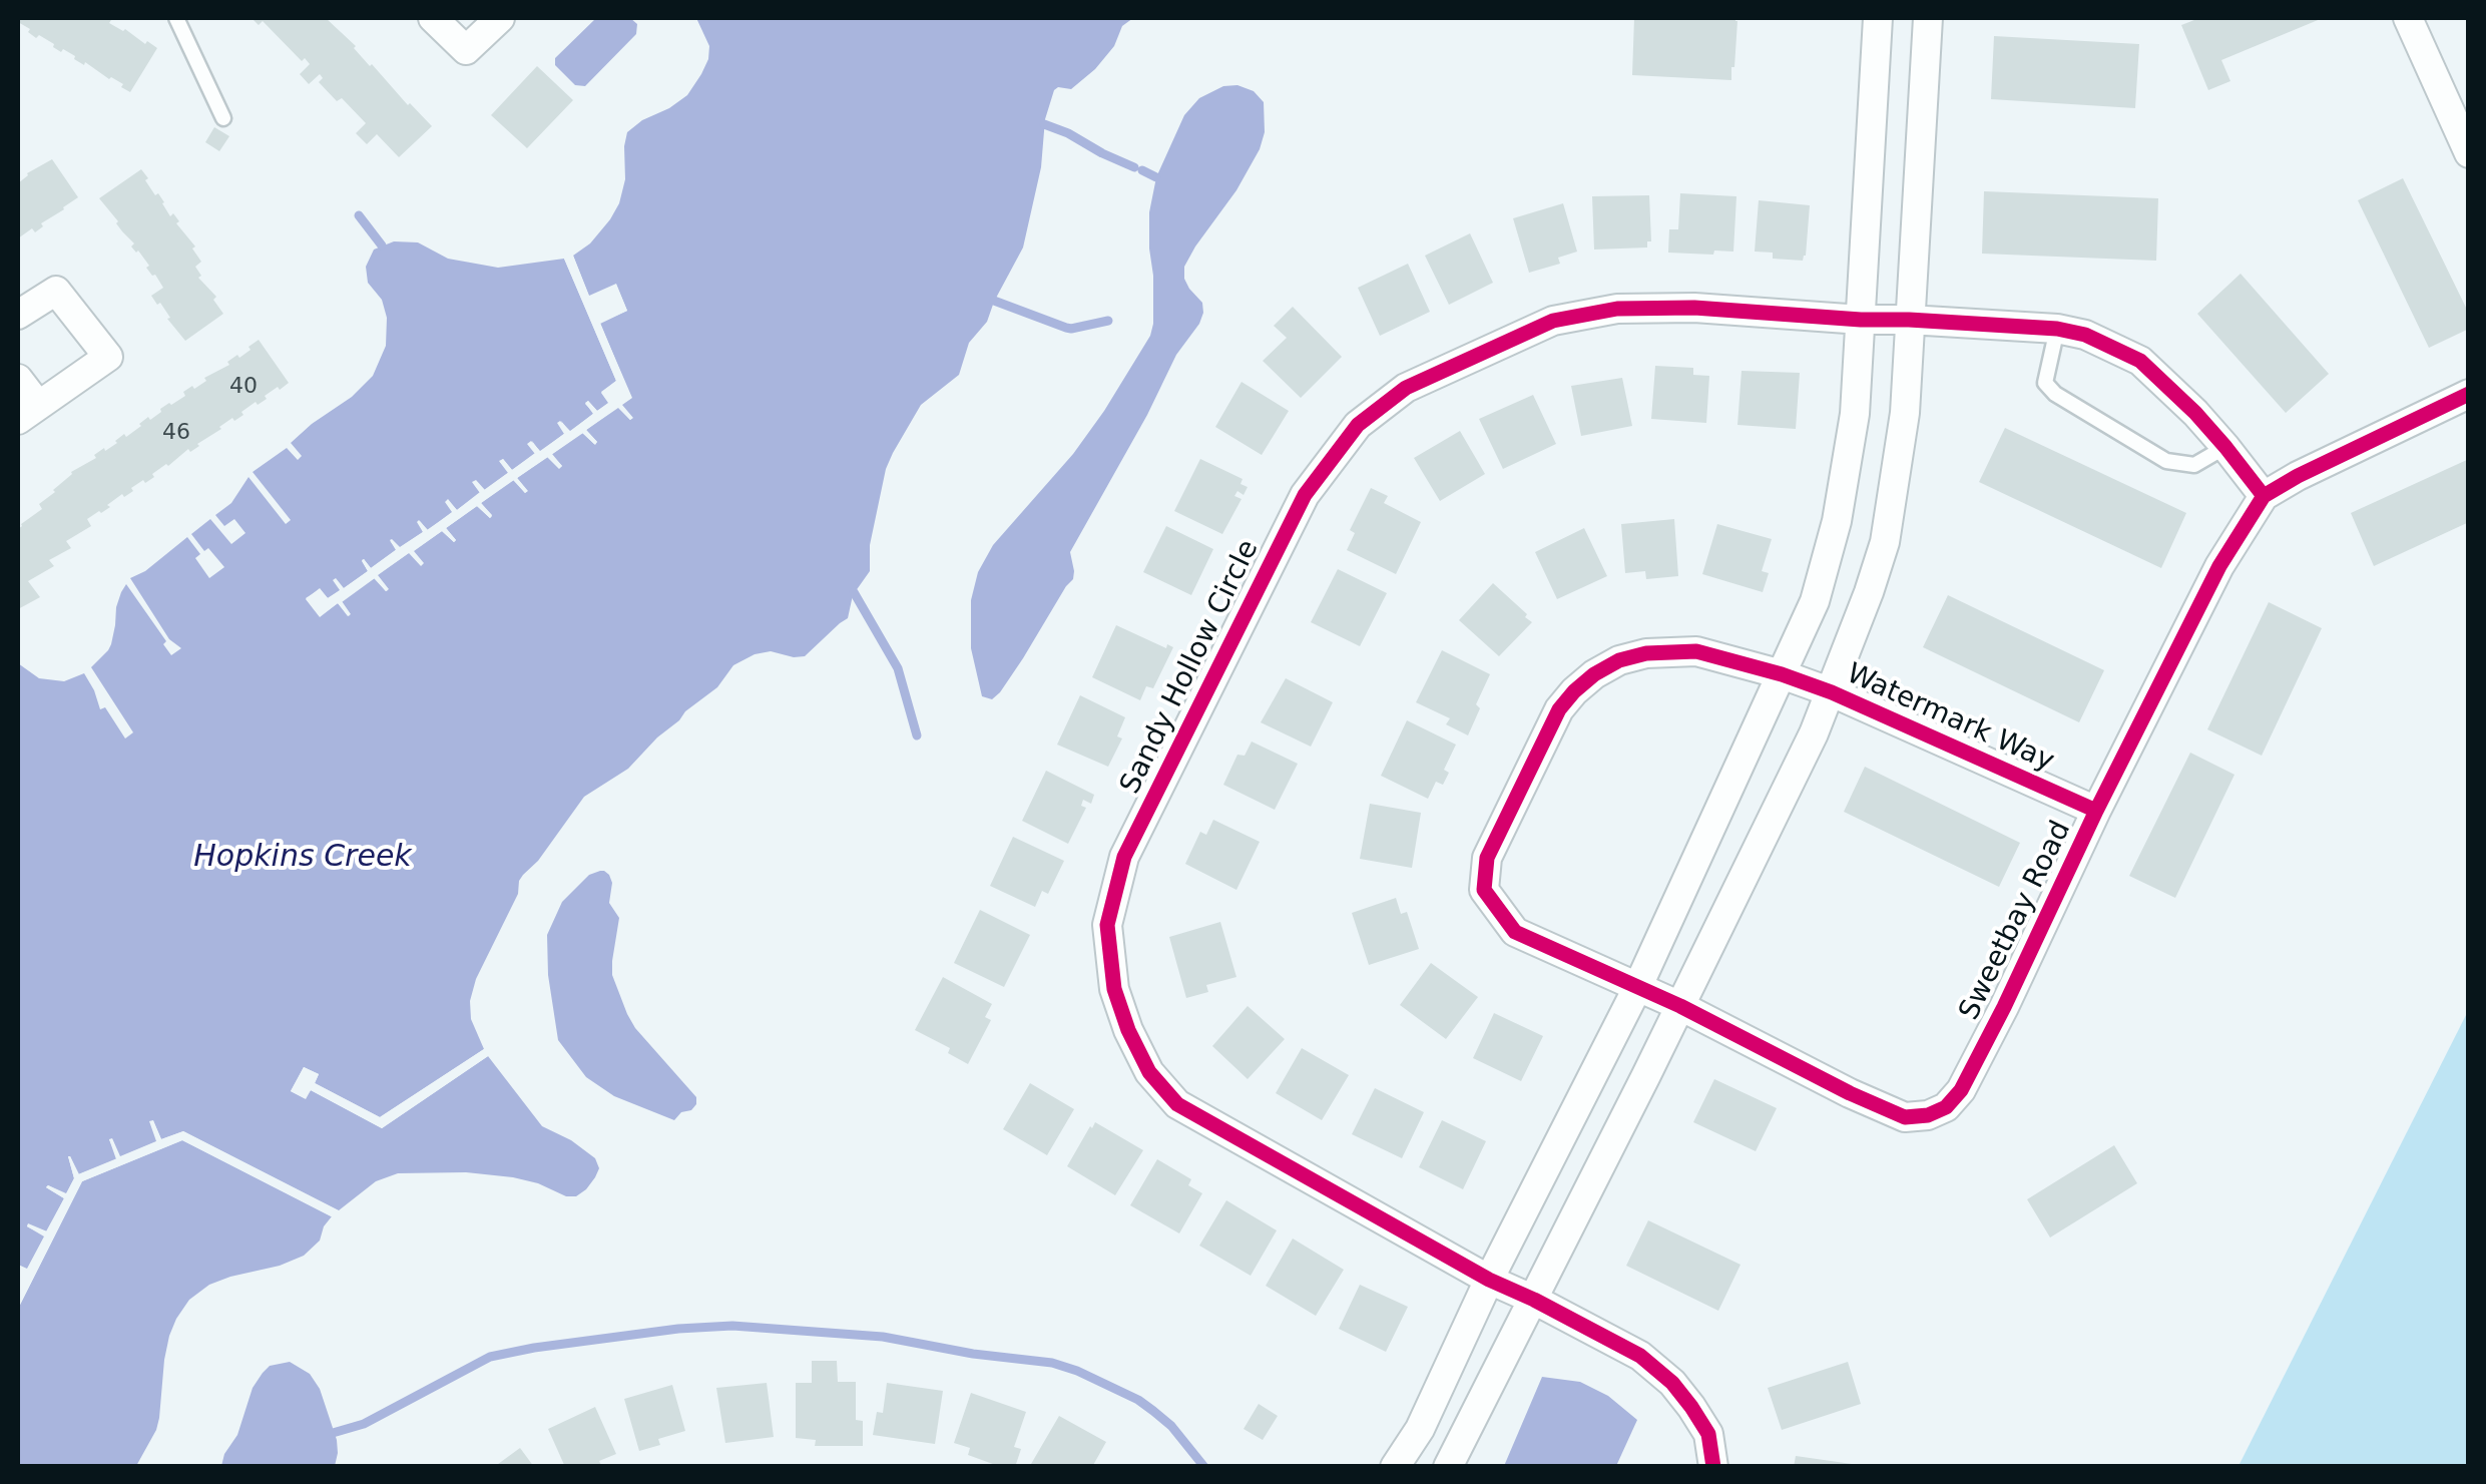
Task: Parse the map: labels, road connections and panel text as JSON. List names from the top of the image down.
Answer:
{
  "streets": {
    "street": ["Sandy Hollow Circle", "Watermark Way", "Sweetbay Road"]
  },
  "crossings": [
    ["Sandy Hollow Circle", "Sweetbay Road"],
    ["Watermark Way", "Sweetbay Road"]
  ],
  "water": ["Hopkins Creek"],
  "house_numbers": ["40", "46"]
}
